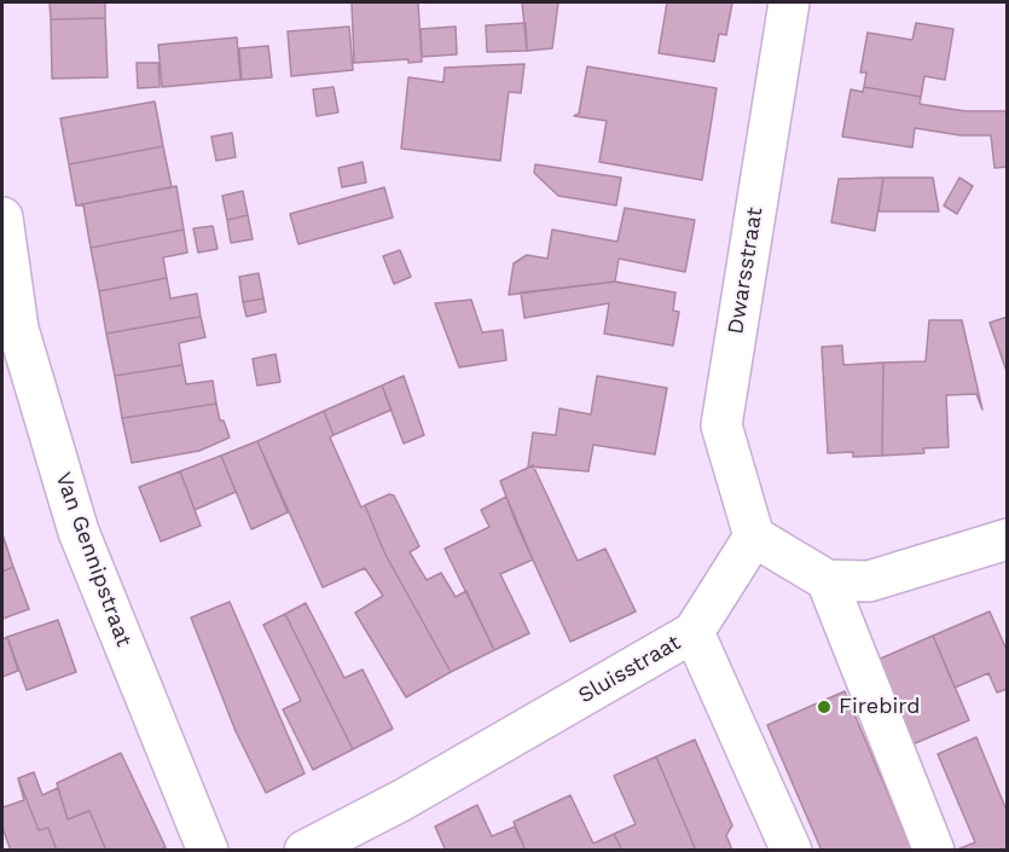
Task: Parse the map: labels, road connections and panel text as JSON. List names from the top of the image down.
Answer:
{
  "streets": {
    "street": ["Dwarsstraat", "Van Gennipstraat", "Sluisstraat"]
  },
  "crossings": [
    ["Dwarsstraat", "Sluisstraat"]
  ],
  "places": ["Firebird"]
}
